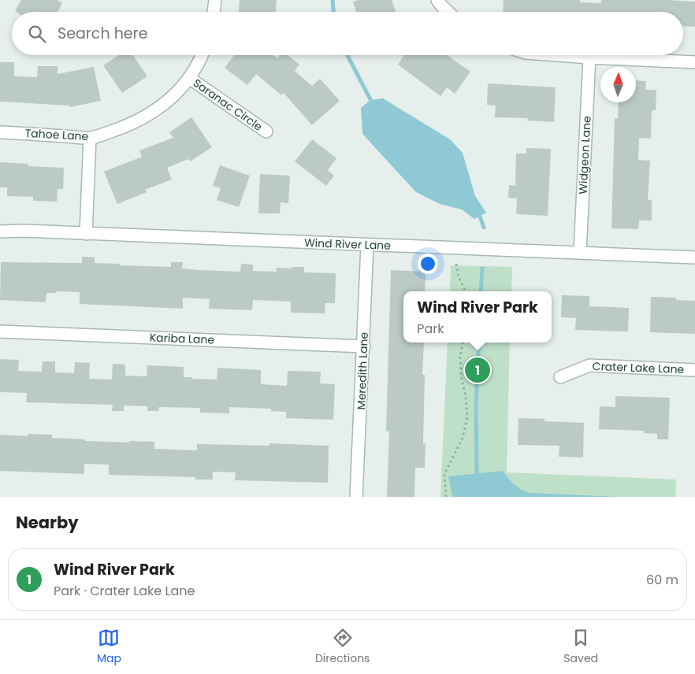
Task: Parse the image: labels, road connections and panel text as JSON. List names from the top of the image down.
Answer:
{
  "streets": {
    "street": [
      "Saranac Circle",
      "Tahoe Lane",
      "Widgeon Lane",
      "Wind River Lane",
      "Kariba Lane",
      "Crater Lake Lane",
      "Meredith Lane"
    ]
  },
  "crossings": [
    ["Saranac Circle", "Tahoe Lane"],
    ["Widgeon Lane", "Wind River Lane"],
    ["Wind River Lane", "Meredith Lane"],
    ["Kariba Lane", "Meredith Lane"]
  ],
  "north": "top",
  "page": {
    "search": "Search here",
    "popup": ["Wind River Park", "Park"],
    "pins": "1",
    "heading": "Nearby",
    "list": [
      {
        "mark": "1",
        "name": "Wind River Park",
        "note": "Park · Crater Lake Lane",
        "value": "60 m"
      }
    ],
    "nav": ["Map", "Directions", "Saved"]
  }
}
